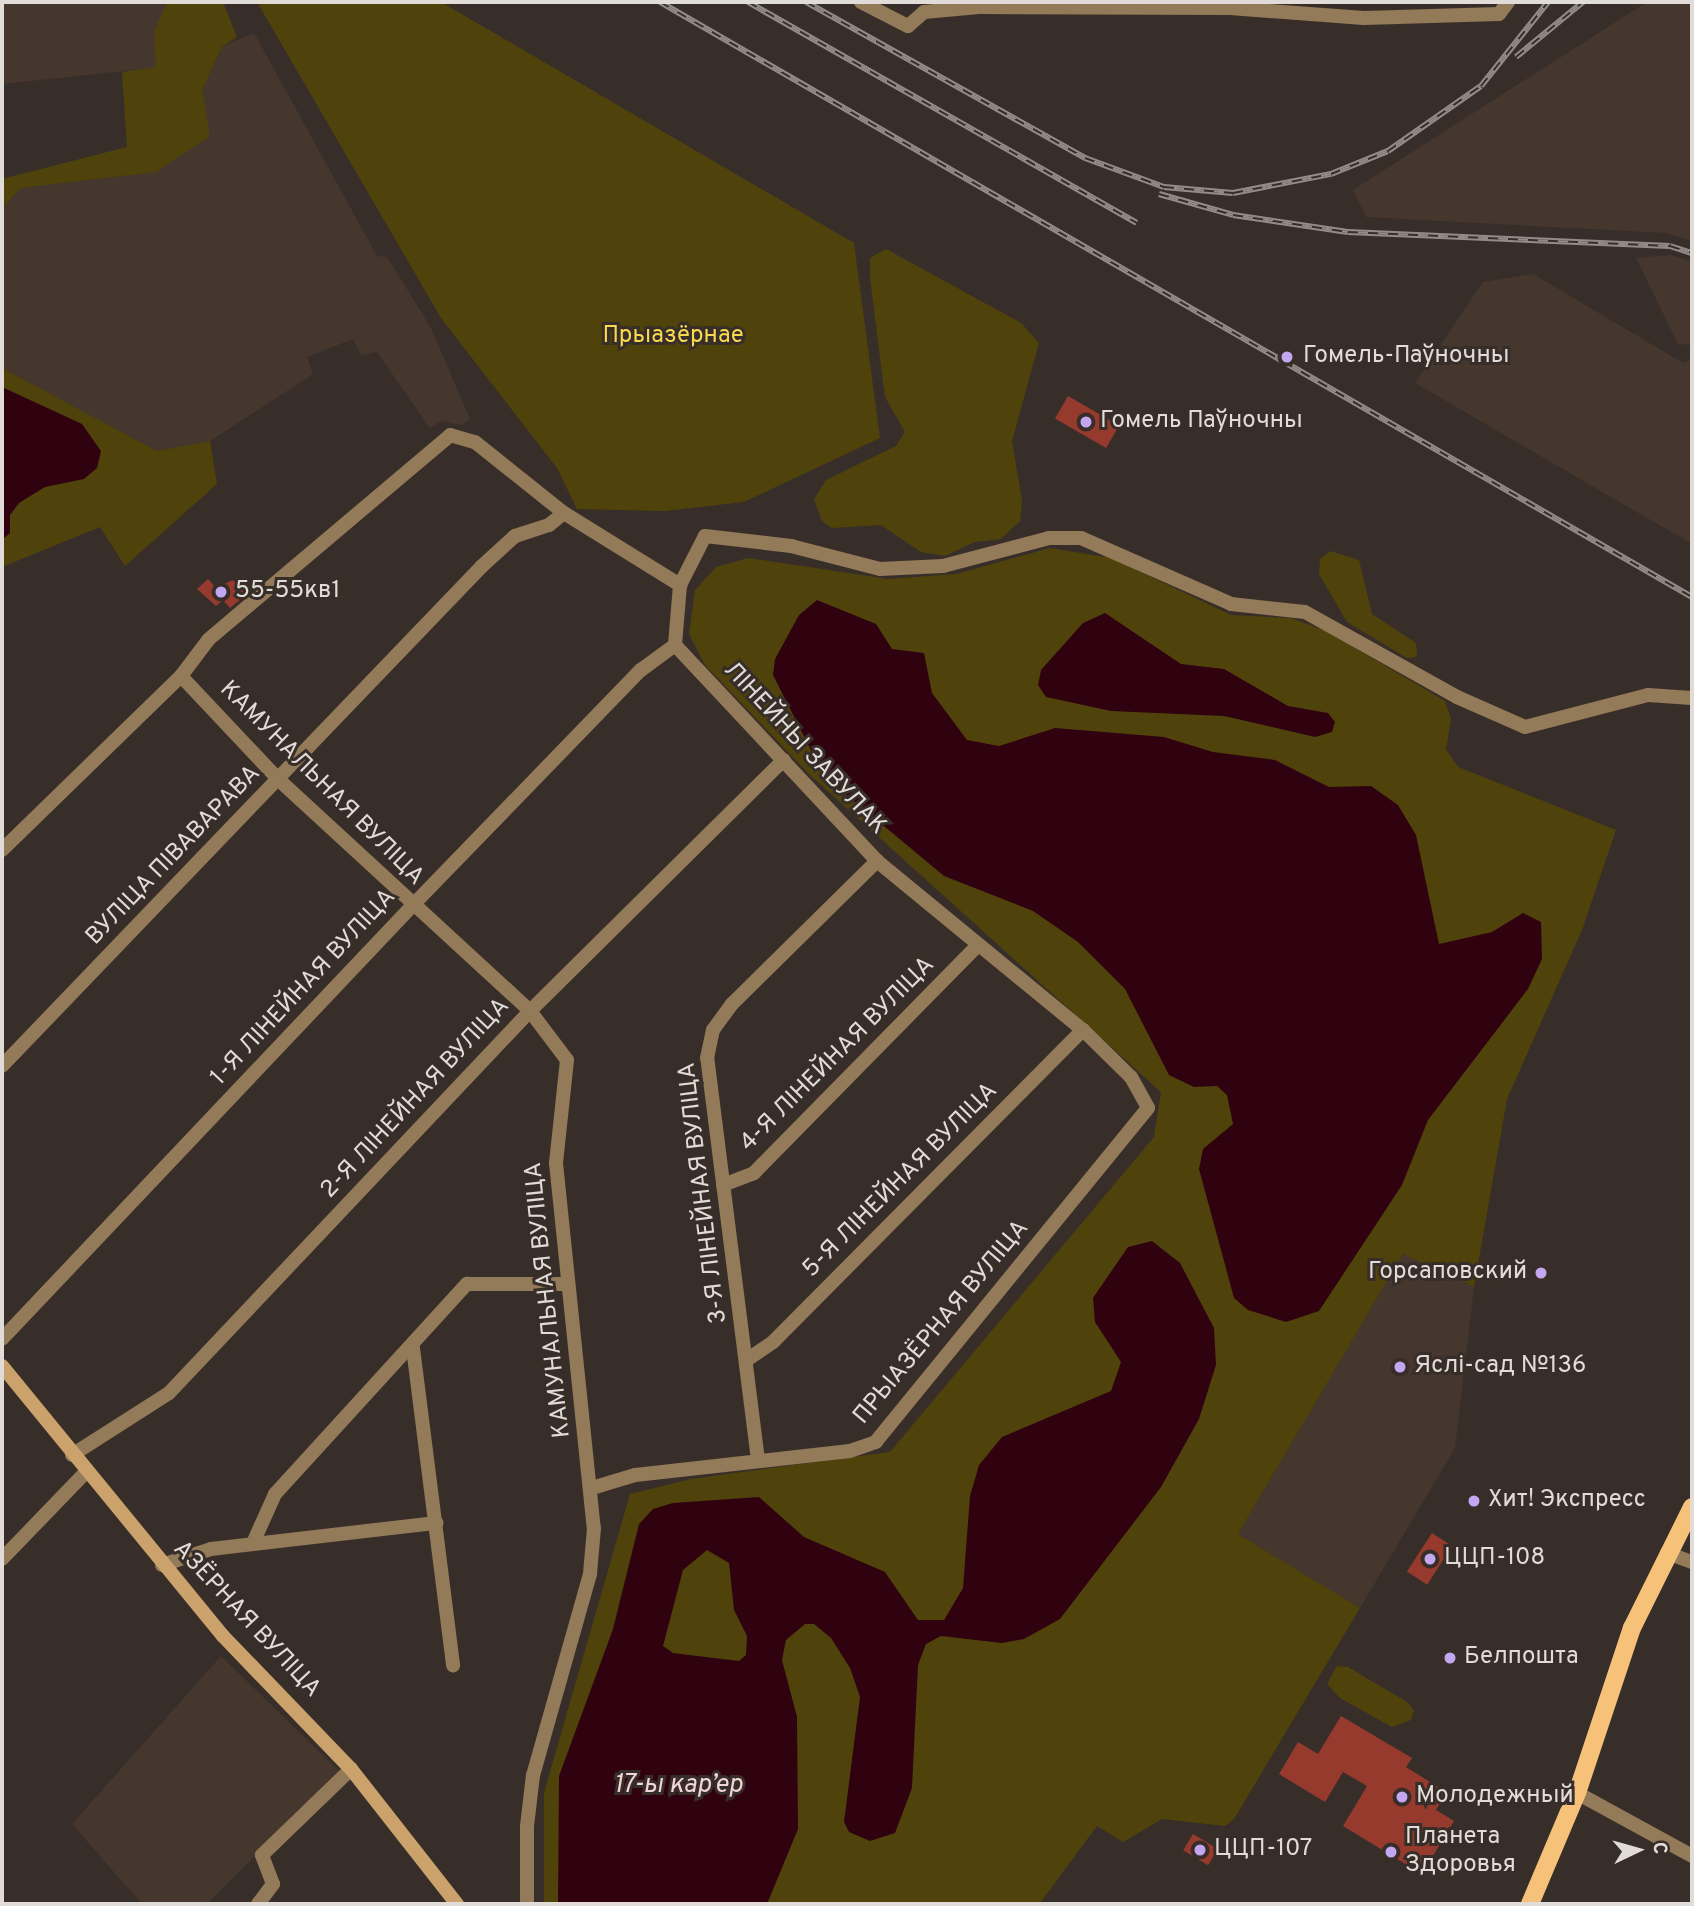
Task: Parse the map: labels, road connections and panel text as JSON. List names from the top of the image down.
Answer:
{
  "streets": {
    "street": [
      "ЛІНЕЙНЫ ЗАВУЛАК",
      "КАМУНАЛЬНАЯ ВУЛІЦА",
      "ВУЛІЦА ПІВАВАРАВА",
      "1-Я ЛІНЕЙНАЯ ВУЛІЦА",
      "4-Я ЛІНЕЙНАЯ ВУЛІЦА",
      "2-Я ЛІНЕЙНАЯ ВУЛІЦА",
      "5-Я ЛІНЕЙНАЯ ВУЛІЦА",
      "3-Я ЛІНЕЙНАЯ ВУЛІЦА",
      "ПРЫАЗЁРНАЯ ВУЛІЦА",
      "АЗЁРНАЯ ВУЛІЦА"
    ]
  },
  "crossings": [
    ["ЛІНЕЙНЫ ЗАВУЛАК", "1-Я ЛІНЕЙНАЯ ВУЛІЦА"],
    ["ЛІНЕЙНЫ ЗАВУЛАК", "4-Я ЛІНЕЙНАЯ ВУЛІЦА"],
    ["ЛІНЕЙНЫ ЗАВУЛАК", "2-Я ЛІНЕЙНАЯ ВУЛІЦА"],
    ["ЛІНЕЙНЫ ЗАВУЛАК", "5-Я ЛІНЕЙНАЯ ВУЛІЦА"],
    ["ЛІНЕЙНЫ ЗАВУЛАК", "3-Я ЛІНЕЙНАЯ ВУЛІЦА"],
    ["ЛІНЕЙНЫ ЗАВУЛАК", "ПРЫАЗЁРНАЯ ВУЛІЦА"],
    ["КАМУНАЛЬНАЯ ВУЛІЦА", "ВУЛІЦА ПІВАВАРАВА"],
    ["КАМУНАЛЬНАЯ ВУЛІЦА", "1-Я ЛІНЕЙНАЯ ВУЛІЦА"],
    ["КАМУНАЛЬНАЯ ВУЛІЦА", "2-Я ЛІНЕЙНАЯ ВУЛІЦА"],
    ["КАМУНАЛЬНАЯ ВУЛІЦА", "ПРЫАЗЁРНАЯ ВУЛІЦА"],
    ["4-Я ЛІНЕЙНАЯ ВУЛІЦА", "3-Я ЛІНЕЙНАЯ ВУЛІЦА"],
    ["2-Я ЛІНЕЙНАЯ ВУЛІЦА", "АЗЁРНАЯ ВУЛІЦА"],
    ["5-Я ЛІНЕЙНАЯ ВУЛІЦА", "3-Я ЛІНЕЙНАЯ ВУЛІЦА"],
    ["3-Я ЛІНЕЙНАЯ ВУЛІЦА", "ПРЫАЗЁРНАЯ ВУЛІЦА"]
  ],
  "water": ["17-ы кар’ер"],
  "parks": ["Прыазёрнае"],
  "places": [
    "Гомель-Паўночны",
    "Гомель Паўночны",
    "55-55кв1",
    "Горсаповский",
    "Яслі-сад №136",
    "Хит! Экспресс",
    "ЦЦП-108",
    "Белпошта",
    "Молодежный",
    "ЦЦП-107",
    "Планета Здоровья"
  ],
  "north": "right"
}
